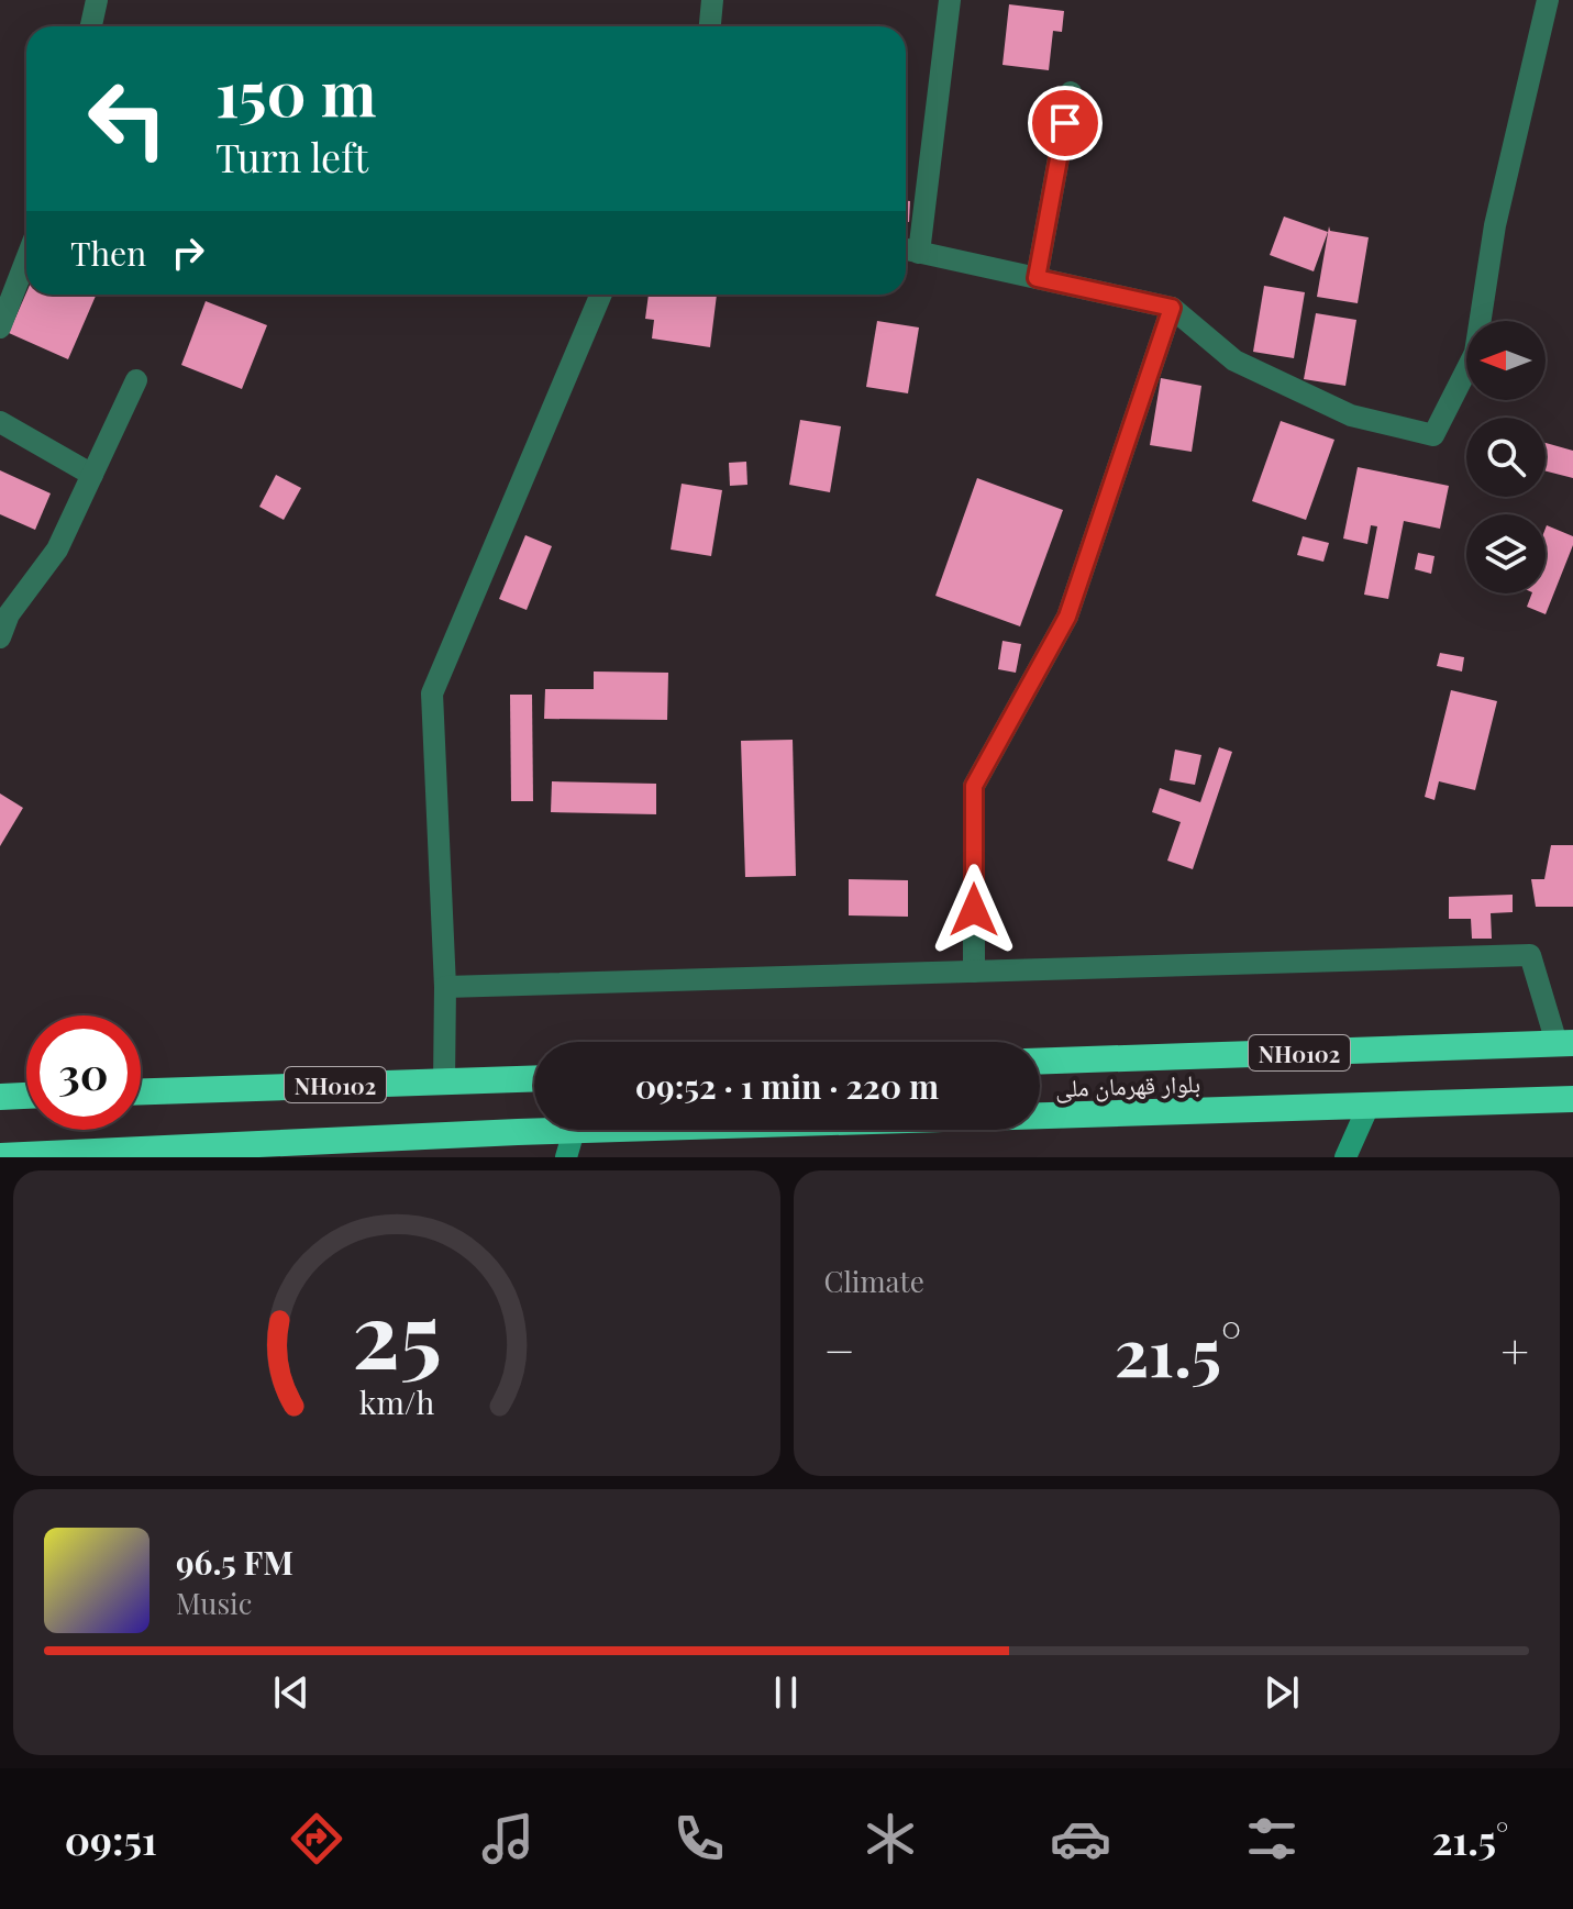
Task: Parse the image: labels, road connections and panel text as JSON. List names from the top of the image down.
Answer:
{
  "streets": {
    "highway": ["NH0102", "بلوار قهرمان ملی"]
  },
  "north": "left",
  "page": {
    "turn": ["150 m", "Turn left"],
    "then": "Then",
    "limit": "30",
    "trip": "09:52 · 1 min · 220 m",
    "tile": "Climate",
    "heat": ["−", "21.5°", "+"],
    "song": ["96.5 FM", "Music"],
    "tabs": ["09:51", "21.5°"],
    "gauge": ["25", "km/h"]
  }
}
